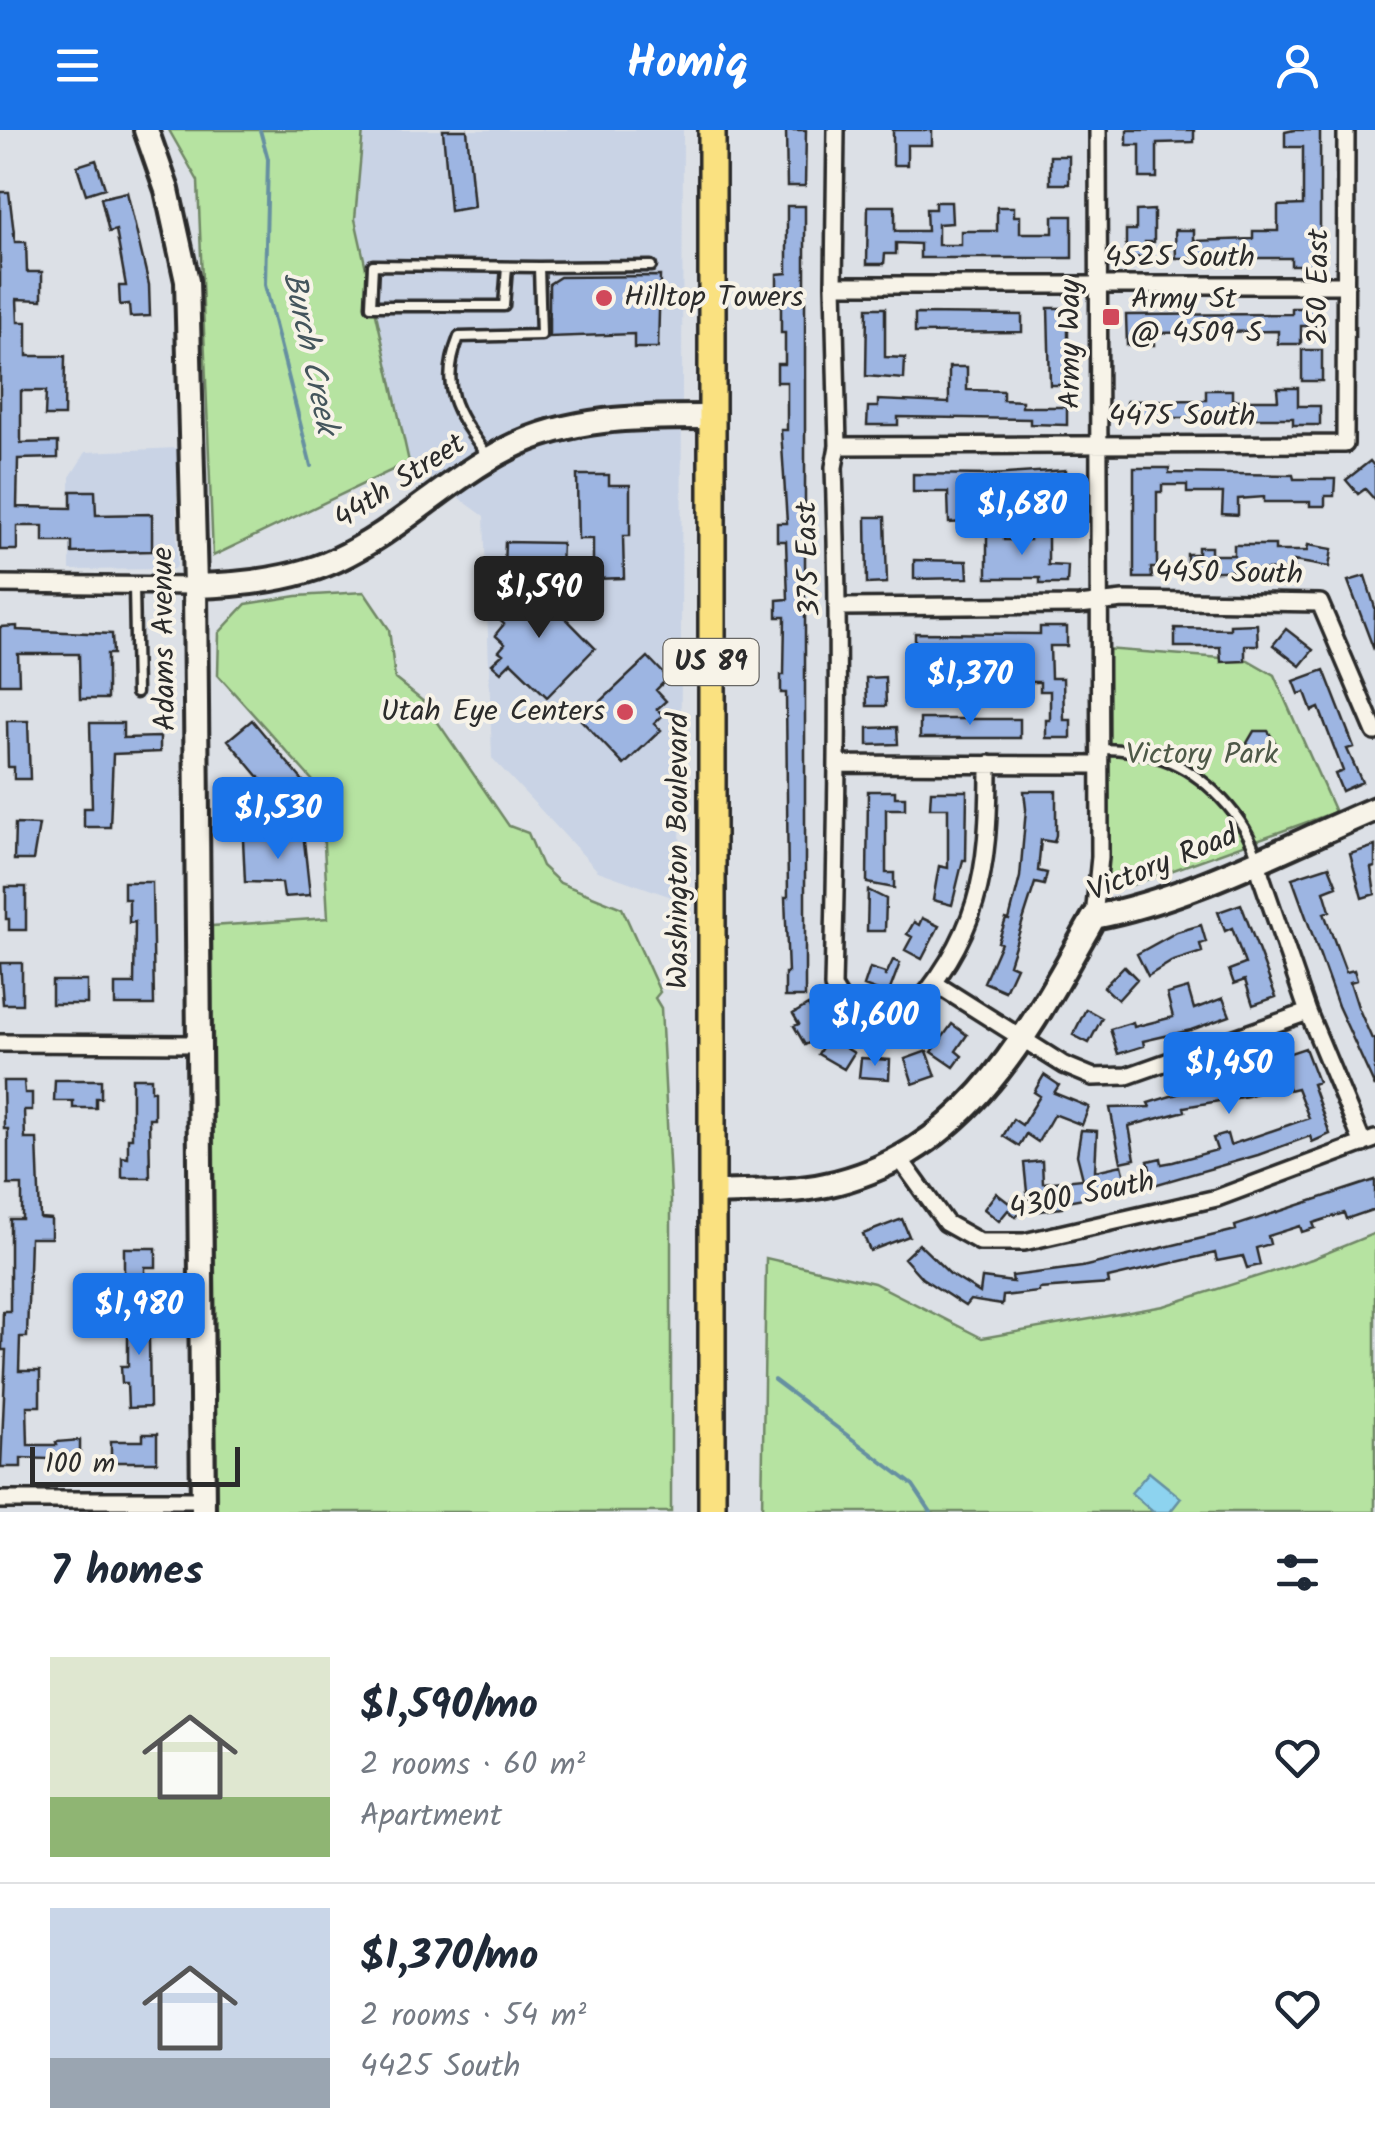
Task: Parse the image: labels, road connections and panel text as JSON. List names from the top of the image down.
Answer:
{
  "streets": {
    "main road": ["US 89", "Washington Boulevard"],
    "street": [
      "4525 South",
      "250 East",
      "Army Way",
      "4475 South",
      "44th Street",
      "375 East",
      "4450 South",
      "Adams Avenue",
      "Victory Road",
      "4300 South"
    ]
  },
  "crossings": [
    ["4525 South", "250 East"],
    ["4525 South", "Army Way"],
    ["4525 South", "375 East"],
    ["250 East", "4475 South"],
    ["Army Way", "4475 South"],
    ["Army Way", "4450 South"],
    ["Army Way", "Victory Road"],
    ["4475 South", "375 East"],
    ["44th Street", "Adams Avenue"],
    ["44th Street", "Washington Boulevard"],
    ["375 East", "4450 South"],
    ["Victory Road", "4300 South"]
  ],
  "water": ["Burch Creek"],
  "parks": ["Victory Park"],
  "places": {
    "other": ["Hilltop Towers", "Utah Eye Centers"],
    "transit": ["Army St @ 4509 S"]
  },
  "scale_bar": "100 m",
  "page": {
    "header": "Homiq",
    "price": [
      "$1,680",
      "$1,590",
      "$1,370",
      "$1,530",
      "$1,600",
      "$1,450",
      "$1,980"
    ],
    "scale": "100 m",
    "heading": "7 homes",
    "list": [
      {
        "name": "$1,590/mo",
        "note": "2 rooms · 60 m² · Apartment"
      },
      {
        "name": "$1,370/mo",
        "note": "2 rooms · 54 m² · 4425 South"
      }
    ]
  }
}
